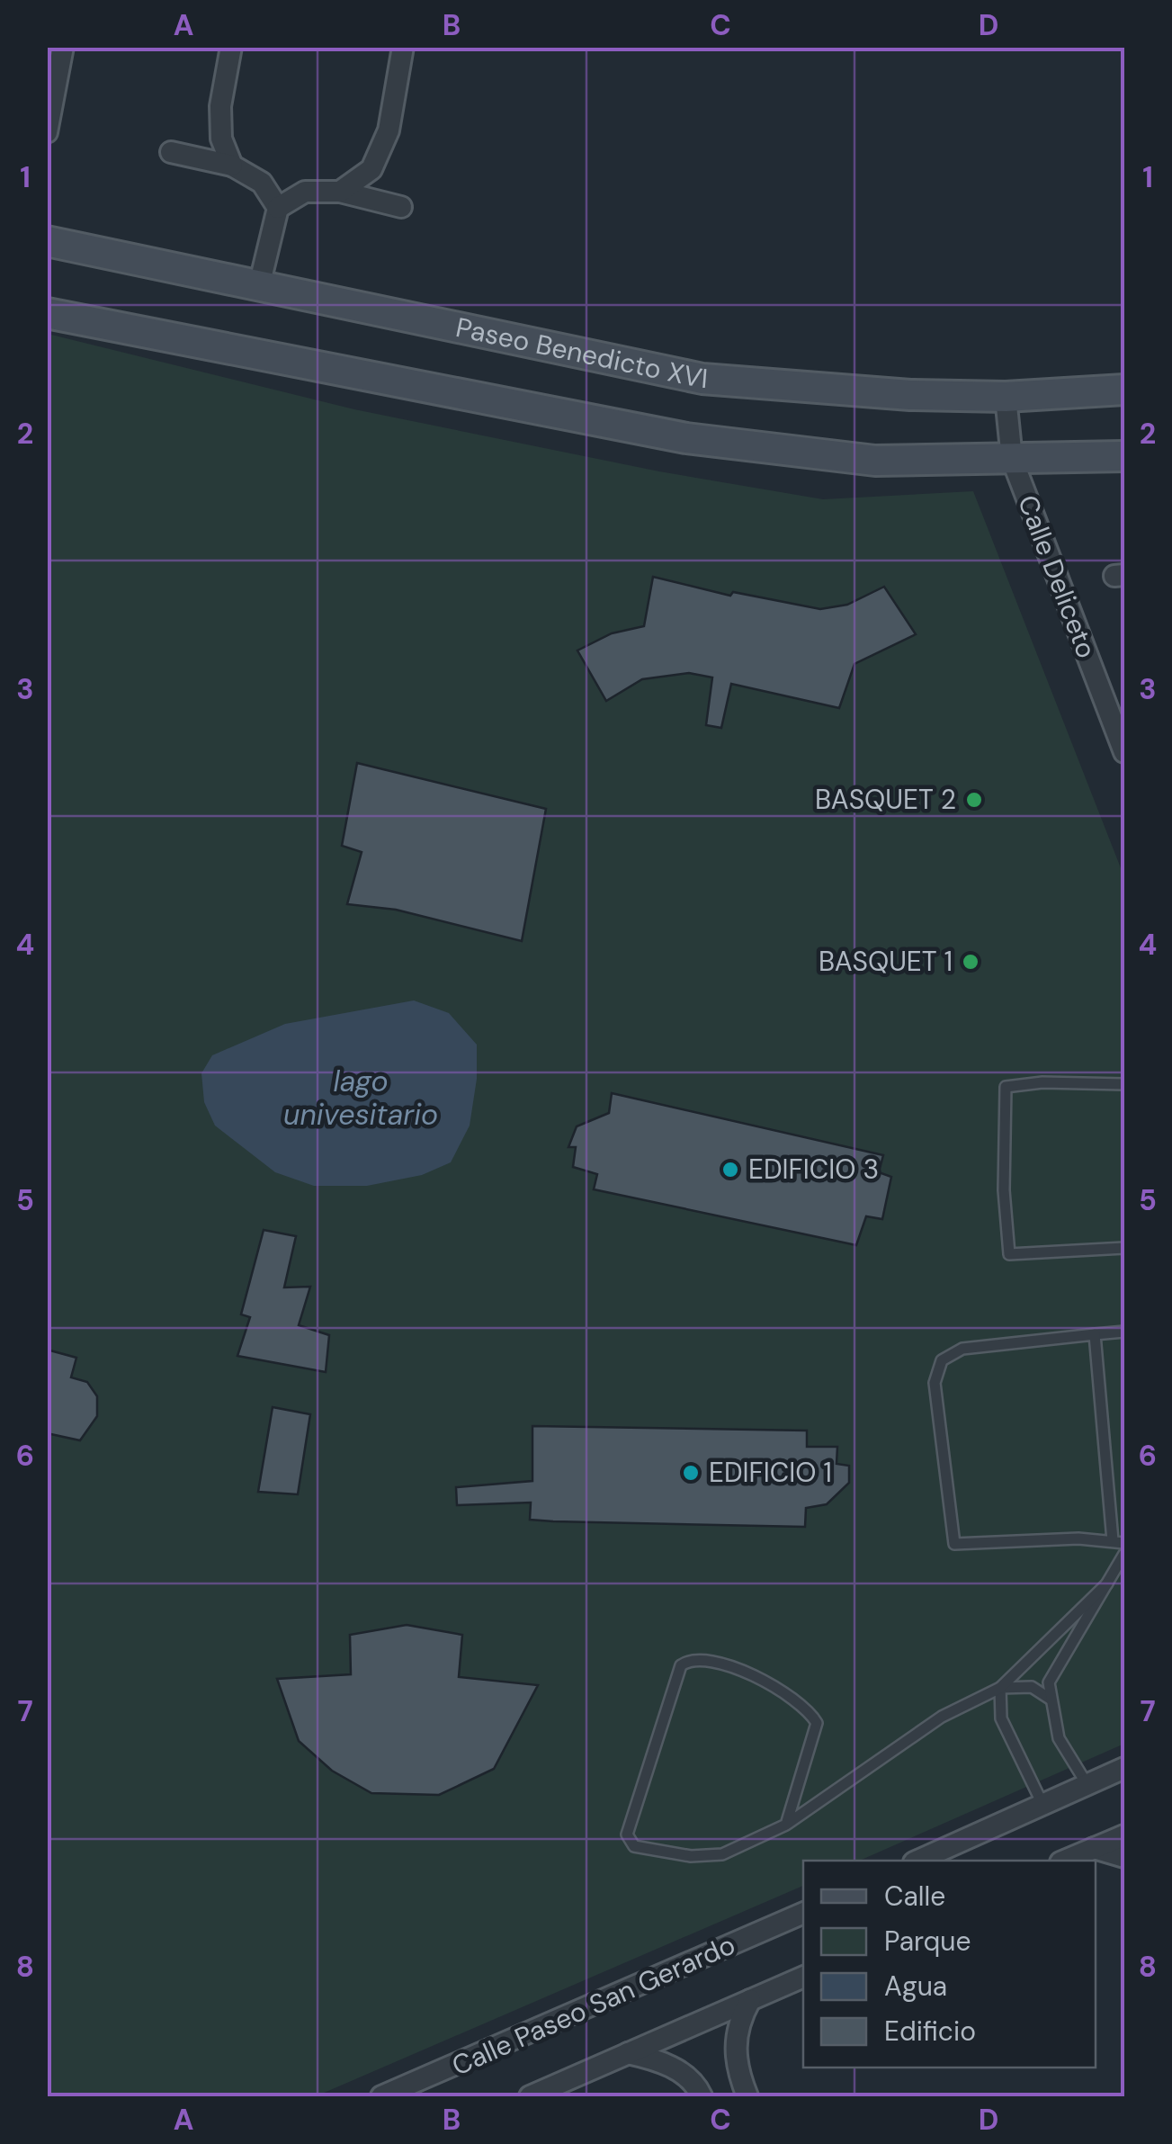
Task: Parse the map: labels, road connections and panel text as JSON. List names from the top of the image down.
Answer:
{
  "streets": {
    "street": ["Paseo Benedicto XVI", "Calle Deliceto", "Calle Paseo San Gerardo"]
  },
  "crossings": [
    ["Paseo Benedicto XVI", "Calle Deliceto"]
  ],
  "water": ["lago univesitario"],
  "places": [
    "BASQUET 2",
    "BASQUET 1",
    "EDIFICIO 3",
    "EDIFICIO 1"
  ],
  "legend": [
    "Calle",
    "Parque",
    "Agua",
    "Edificio"
  ],
  "grid": {
    "columns": [
      "A",
      "B",
      "C",
      "D"
    ],
    "rows": [
      "1",
      "2",
      "3",
      "4",
      "5",
      "6",
      "7",
      "8"
    ]
  }
}
